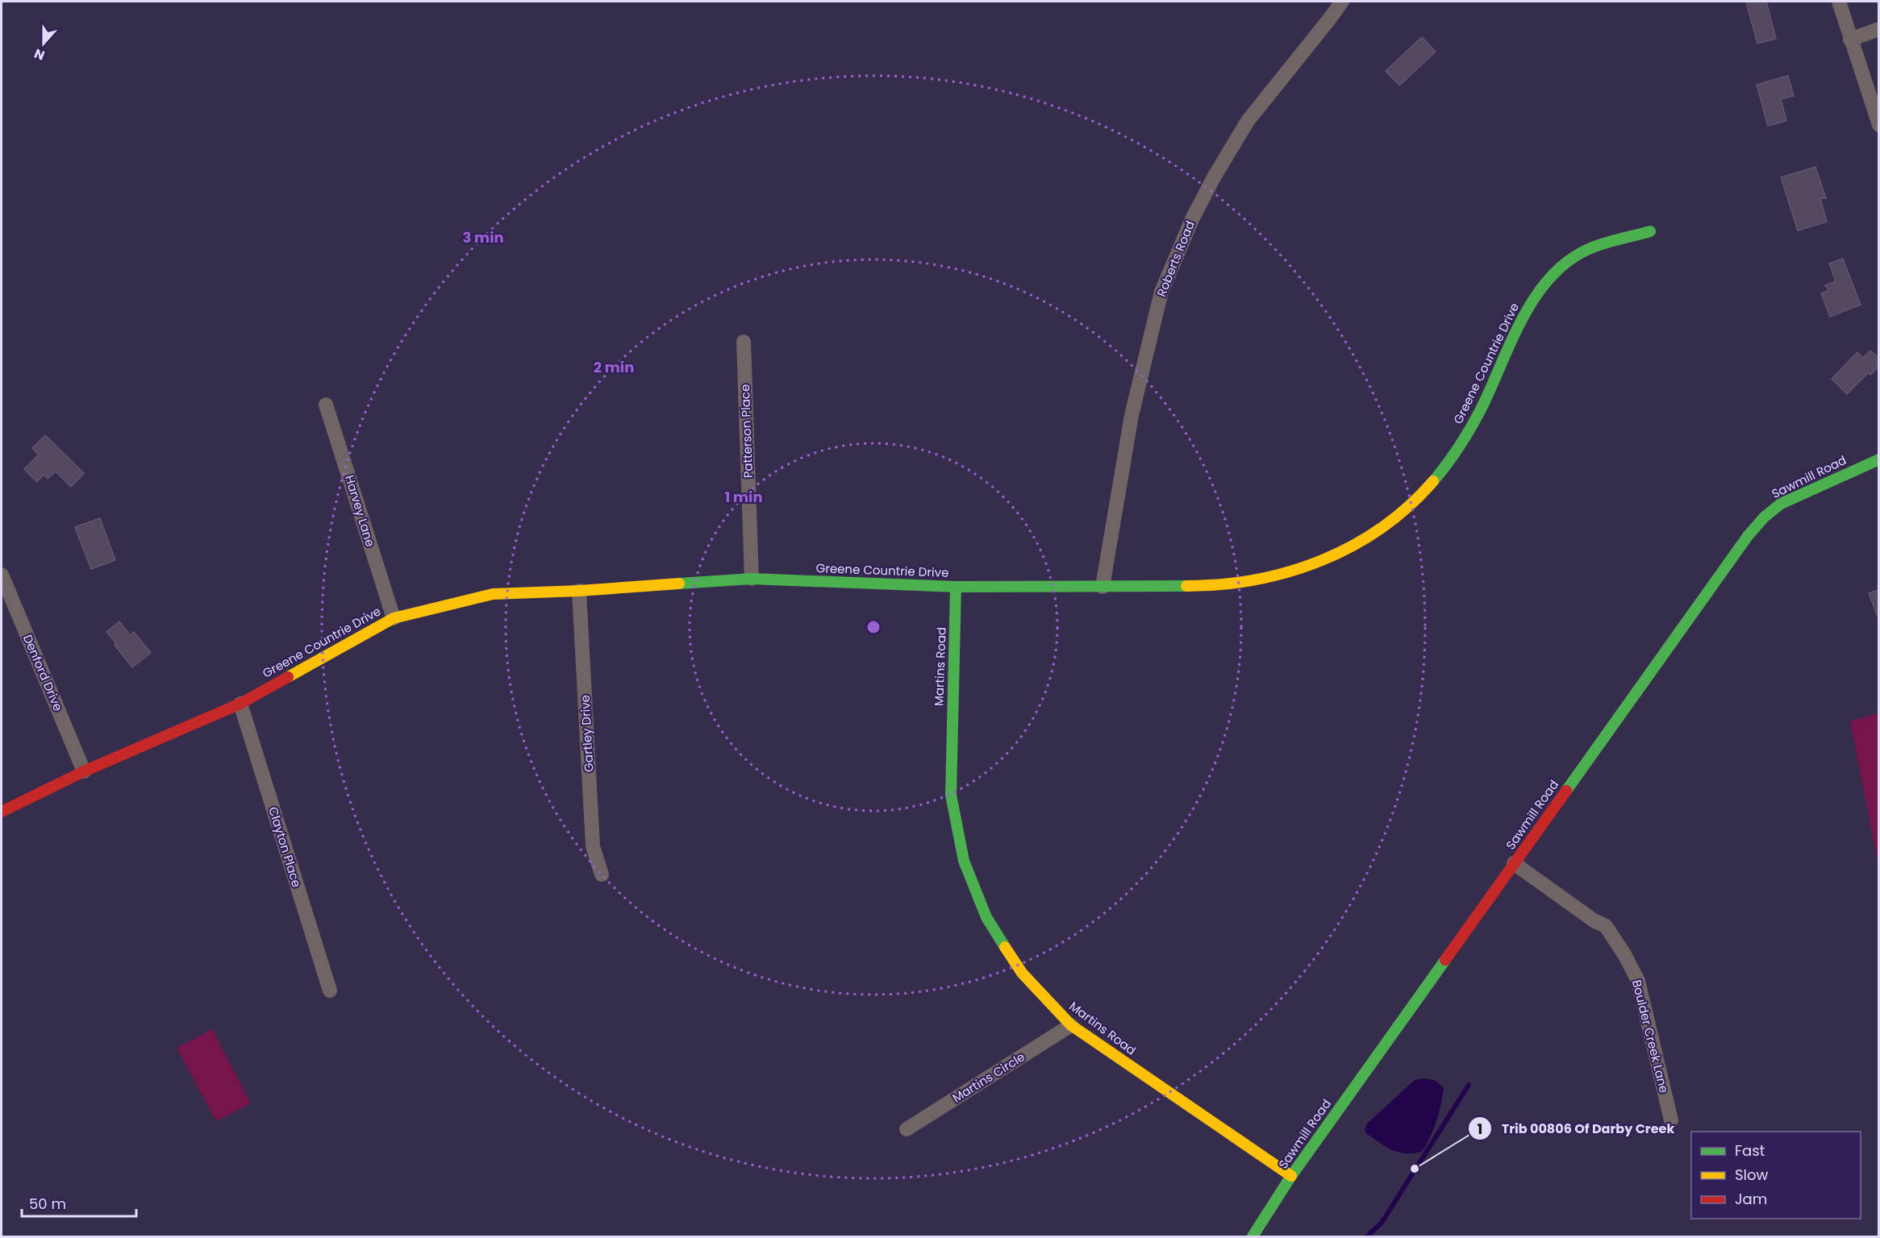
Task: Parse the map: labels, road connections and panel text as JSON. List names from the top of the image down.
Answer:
{
  "streets": {
    "street": [
      "Roberts Road",
      "Greene Countrie Drive",
      "Patterson Place",
      "Sawmill Road",
      "Harvey Lane",
      "Martins Road",
      "Denford Drive",
      "Gartley Drive",
      "Clayton Place",
      "Boulder Creek Lane",
      "Martins Circle"
    ]
  },
  "crossings": [
    ["Roberts Road", "Greene Countrie Drive"],
    ["Greene Countrie Drive", "Patterson Place"],
    ["Greene Countrie Drive", "Harvey Lane"],
    ["Greene Countrie Drive", "Martins Road"],
    ["Greene Countrie Drive", "Denford Drive"],
    ["Greene Countrie Drive", "Gartley Drive"],
    ["Greene Countrie Drive", "Clayton Place"],
    ["Sawmill Road", "Martins Road"],
    ["Sawmill Road", "Boulder Creek Lane"],
    ["Martins Road", "Martins Circle"]
  ],
  "places": ["Trib 00806 Of Darby Creek"],
  "legend": ["Fast", "Slow", "Jam"],
  "scale_bar": "50 m",
  "north": "bottom",
  "rings": ["3 min", "2 min", "1 min"]
}
